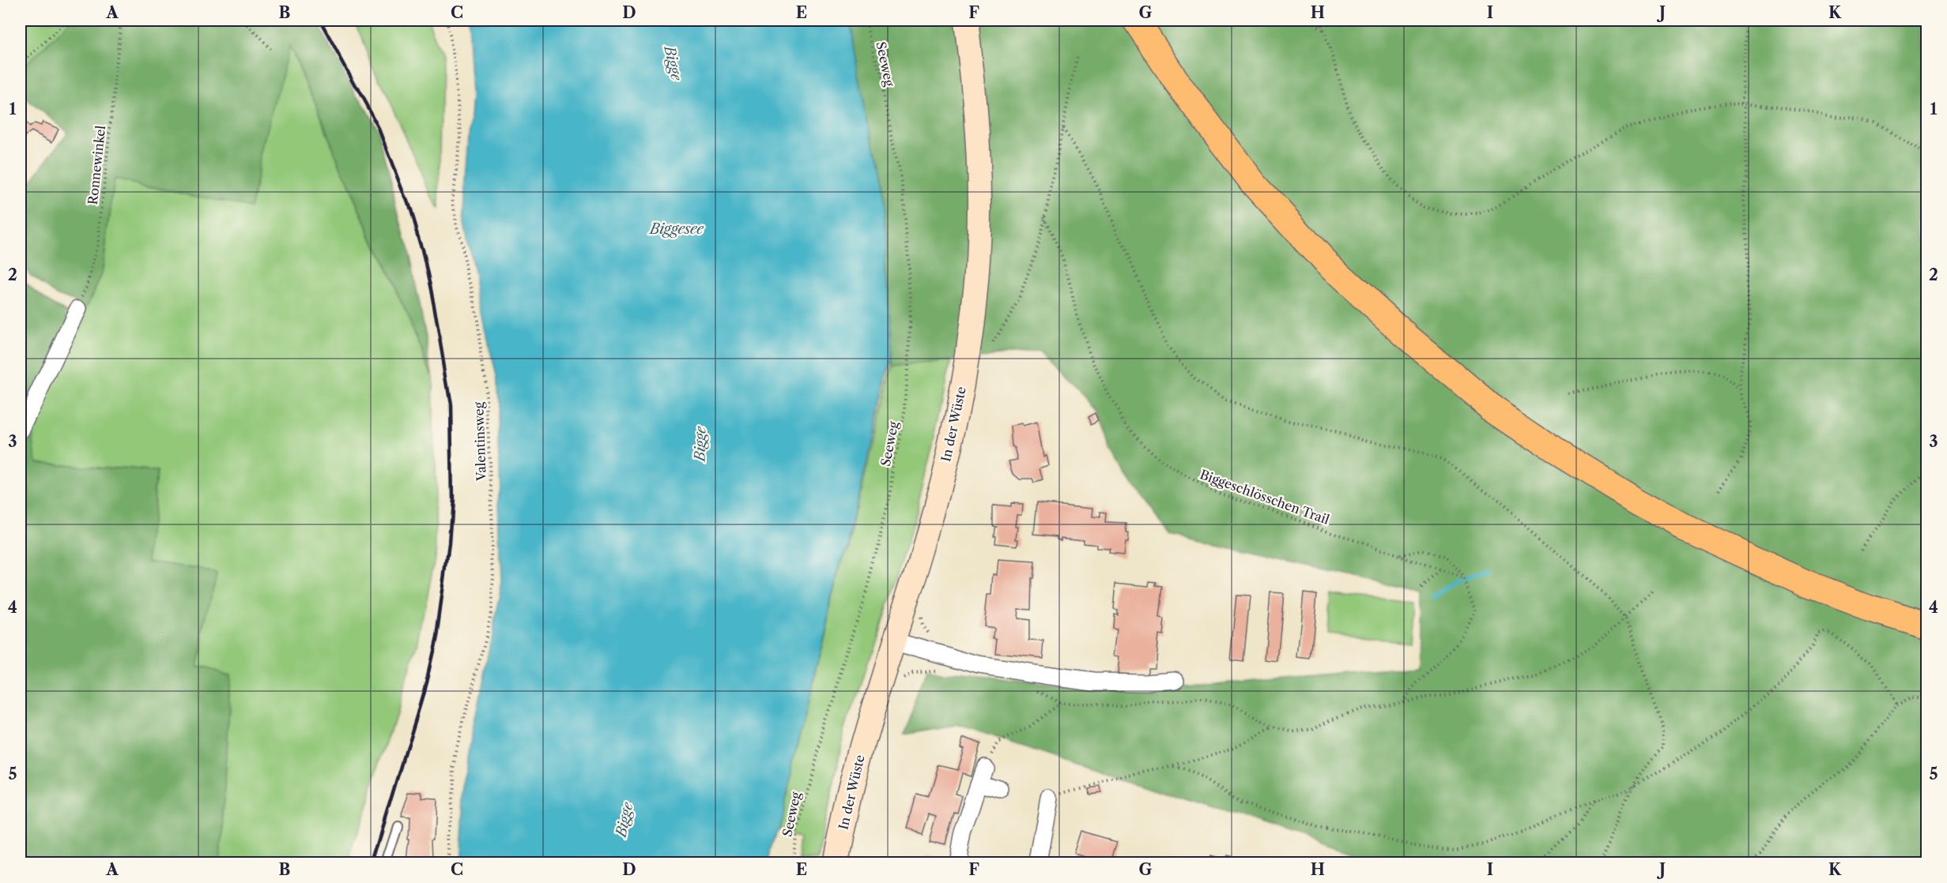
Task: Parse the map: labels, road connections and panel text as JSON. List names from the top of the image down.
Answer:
{
  "streets": {
    "main road": ["In der Wüste"],
    "path": [
      "Seeweg",
      "Ronnewinkel",
      "Valentinsweg",
      "Biggeschlösschen Trail"
    ]
  },
  "water": ["Bigge", "Biggesee"],
  "grid": {
    "columns": [
      "A",
      "B",
      "C",
      "D",
      "E",
      "F",
      "G",
      "H",
      "I",
      "J",
      "K"
    ],
    "rows": [
      "1",
      "2",
      "3",
      "4",
      "5"
    ]
  }
}
